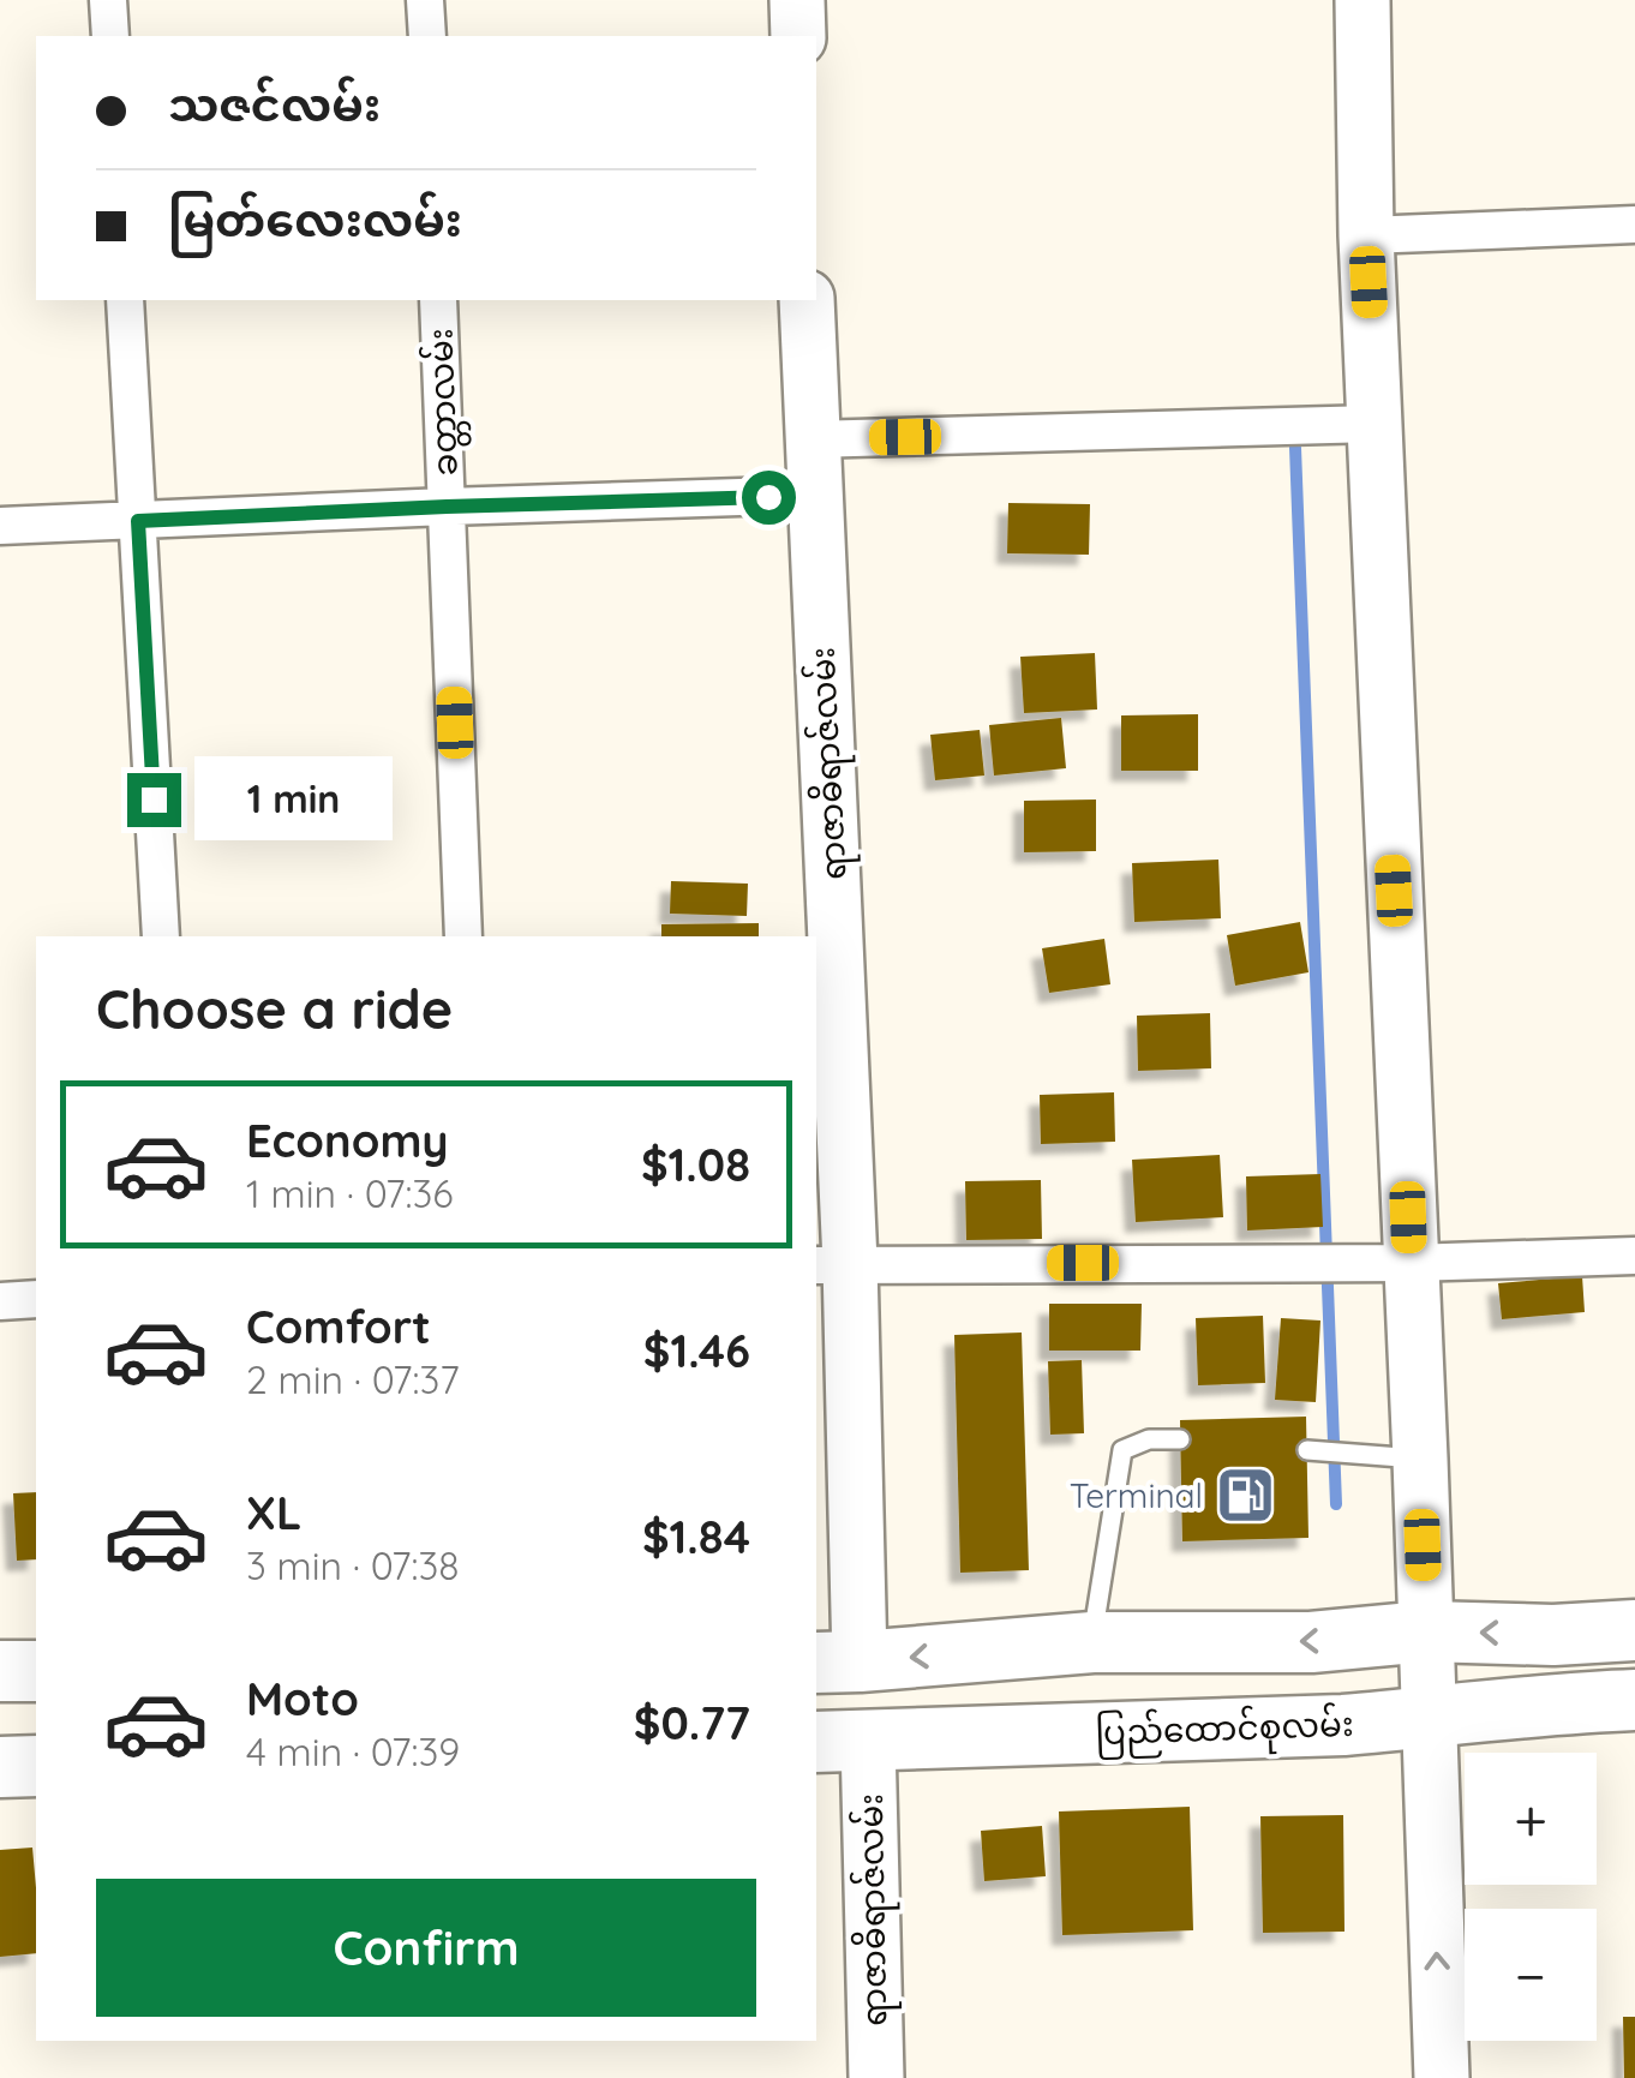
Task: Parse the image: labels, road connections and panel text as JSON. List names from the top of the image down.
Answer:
{
  "streets": {
    "main road": ["ပြည်ထောင်စုလမ်း"],
    "street": ["ခတ္တာလမ်း", "ရာဇာဓိရာဇ်လမ်း"]
  },
  "crossings": [
    ["ရာဇာဓိရာဇ်လမ်း", "ပြည်ထောင်စုလမ်း"]
  ],
  "places": {
    "fuel station": ["Terminal"]
  },
  "page": {
    "banner": ["သဇင်လမ်း", "မြတ်လေးလမ်း"],
    "bubble": "1 min",
    "heading": "Choose a ride",
    "list": [
      {
        "name": "Economy",
        "note": "1 min · 07:36",
        "value": "$1.08"
      },
      {
        "name": "Comfort",
        "note": "2 min · 07:37",
        "value": "$1.46"
      },
      {
        "name": "XL",
        "note": "3 min · 07:38",
        "value": "$1.84"
      },
      {
        "name": "Moto",
        "note": "4 min · 07:39",
        "value": "$0.77"
      }
    ],
    "map_buttons": ["+", "−"],
    "buttons": "Confirm"
  }
}
